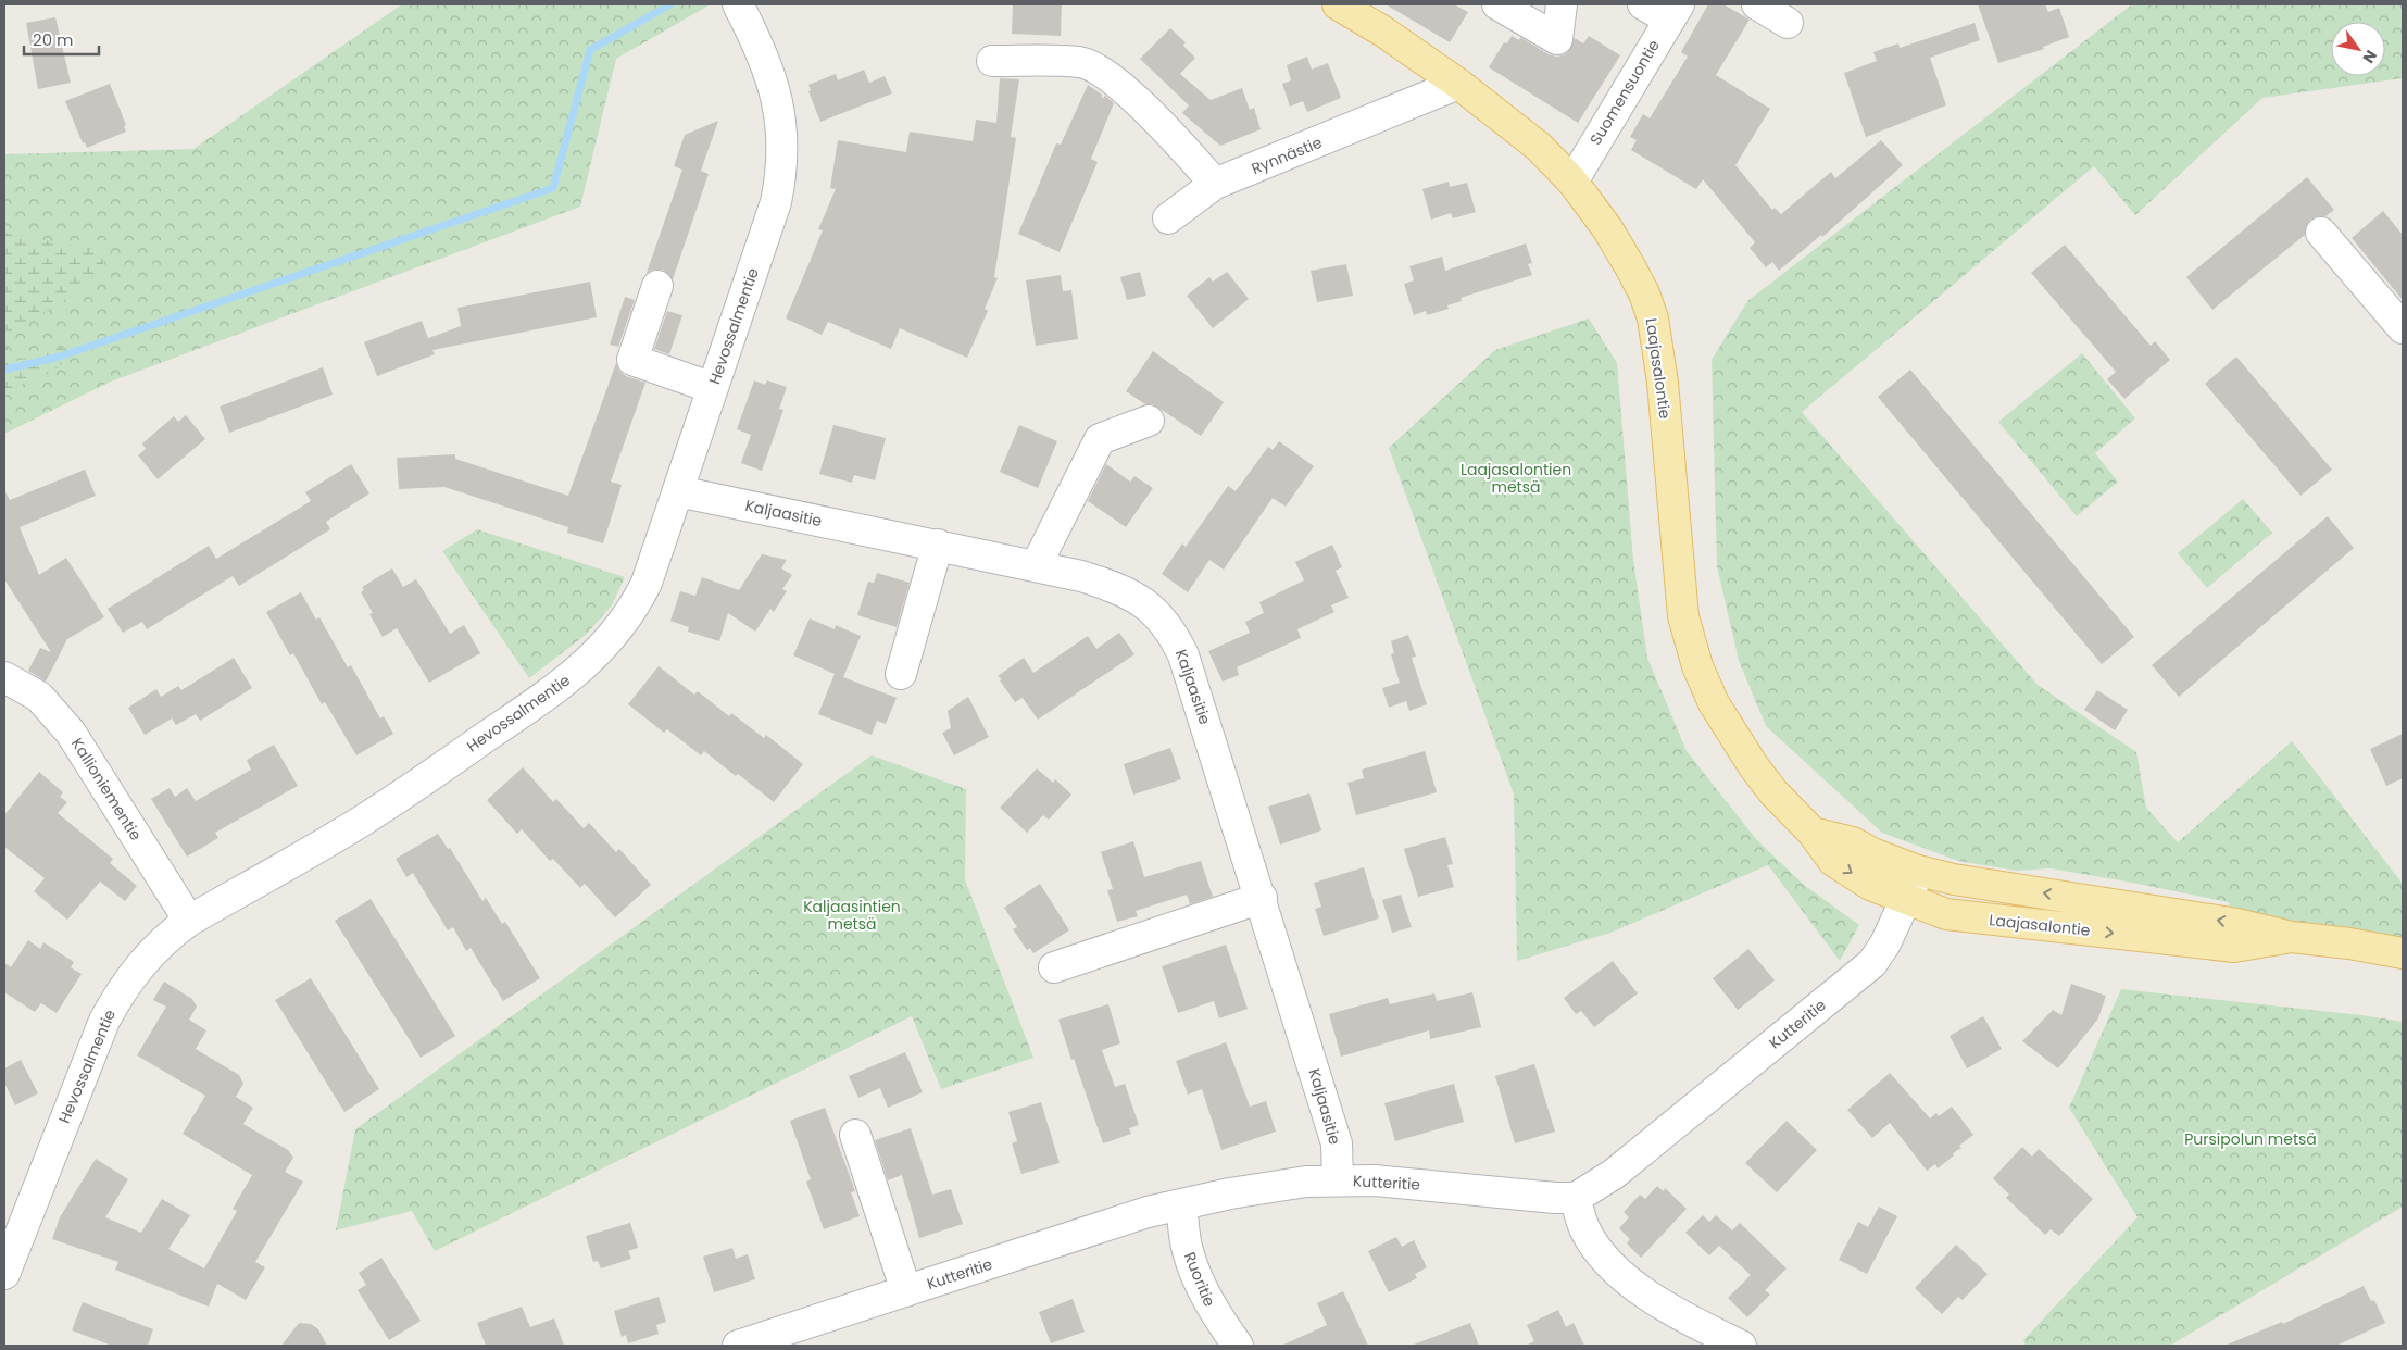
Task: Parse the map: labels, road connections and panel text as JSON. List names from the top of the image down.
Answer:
{
  "streets": {
    "main road": ["Laajasalontie"],
    "street": [
      "Suomensuontie",
      "Rynnästie",
      "Hevossalmentie",
      "Kaljaasitie",
      "Kallioniementie",
      "Kutteritie",
      "Ruoritie"
    ]
  },
  "crossings": [
    ["Suomensuontie", "Laajasalontie"],
    ["Rynnästie", "Laajasalontie"],
    ["Hevossalmentie", "Kaljaasitie"],
    ["Hevossalmentie", "Kallioniementie"],
    ["Laajasalontie", "Kutteritie"],
    ["Kaljaasitie", "Kutteritie"],
    ["Kutteritie", "Ruoritie"]
  ],
  "parks": ["Laajasalontien metsä", "Kaljaasintien metsä", "Pursipolun metsä"],
  "scale_bar": "20 m",
  "north": "bottom right"
}
